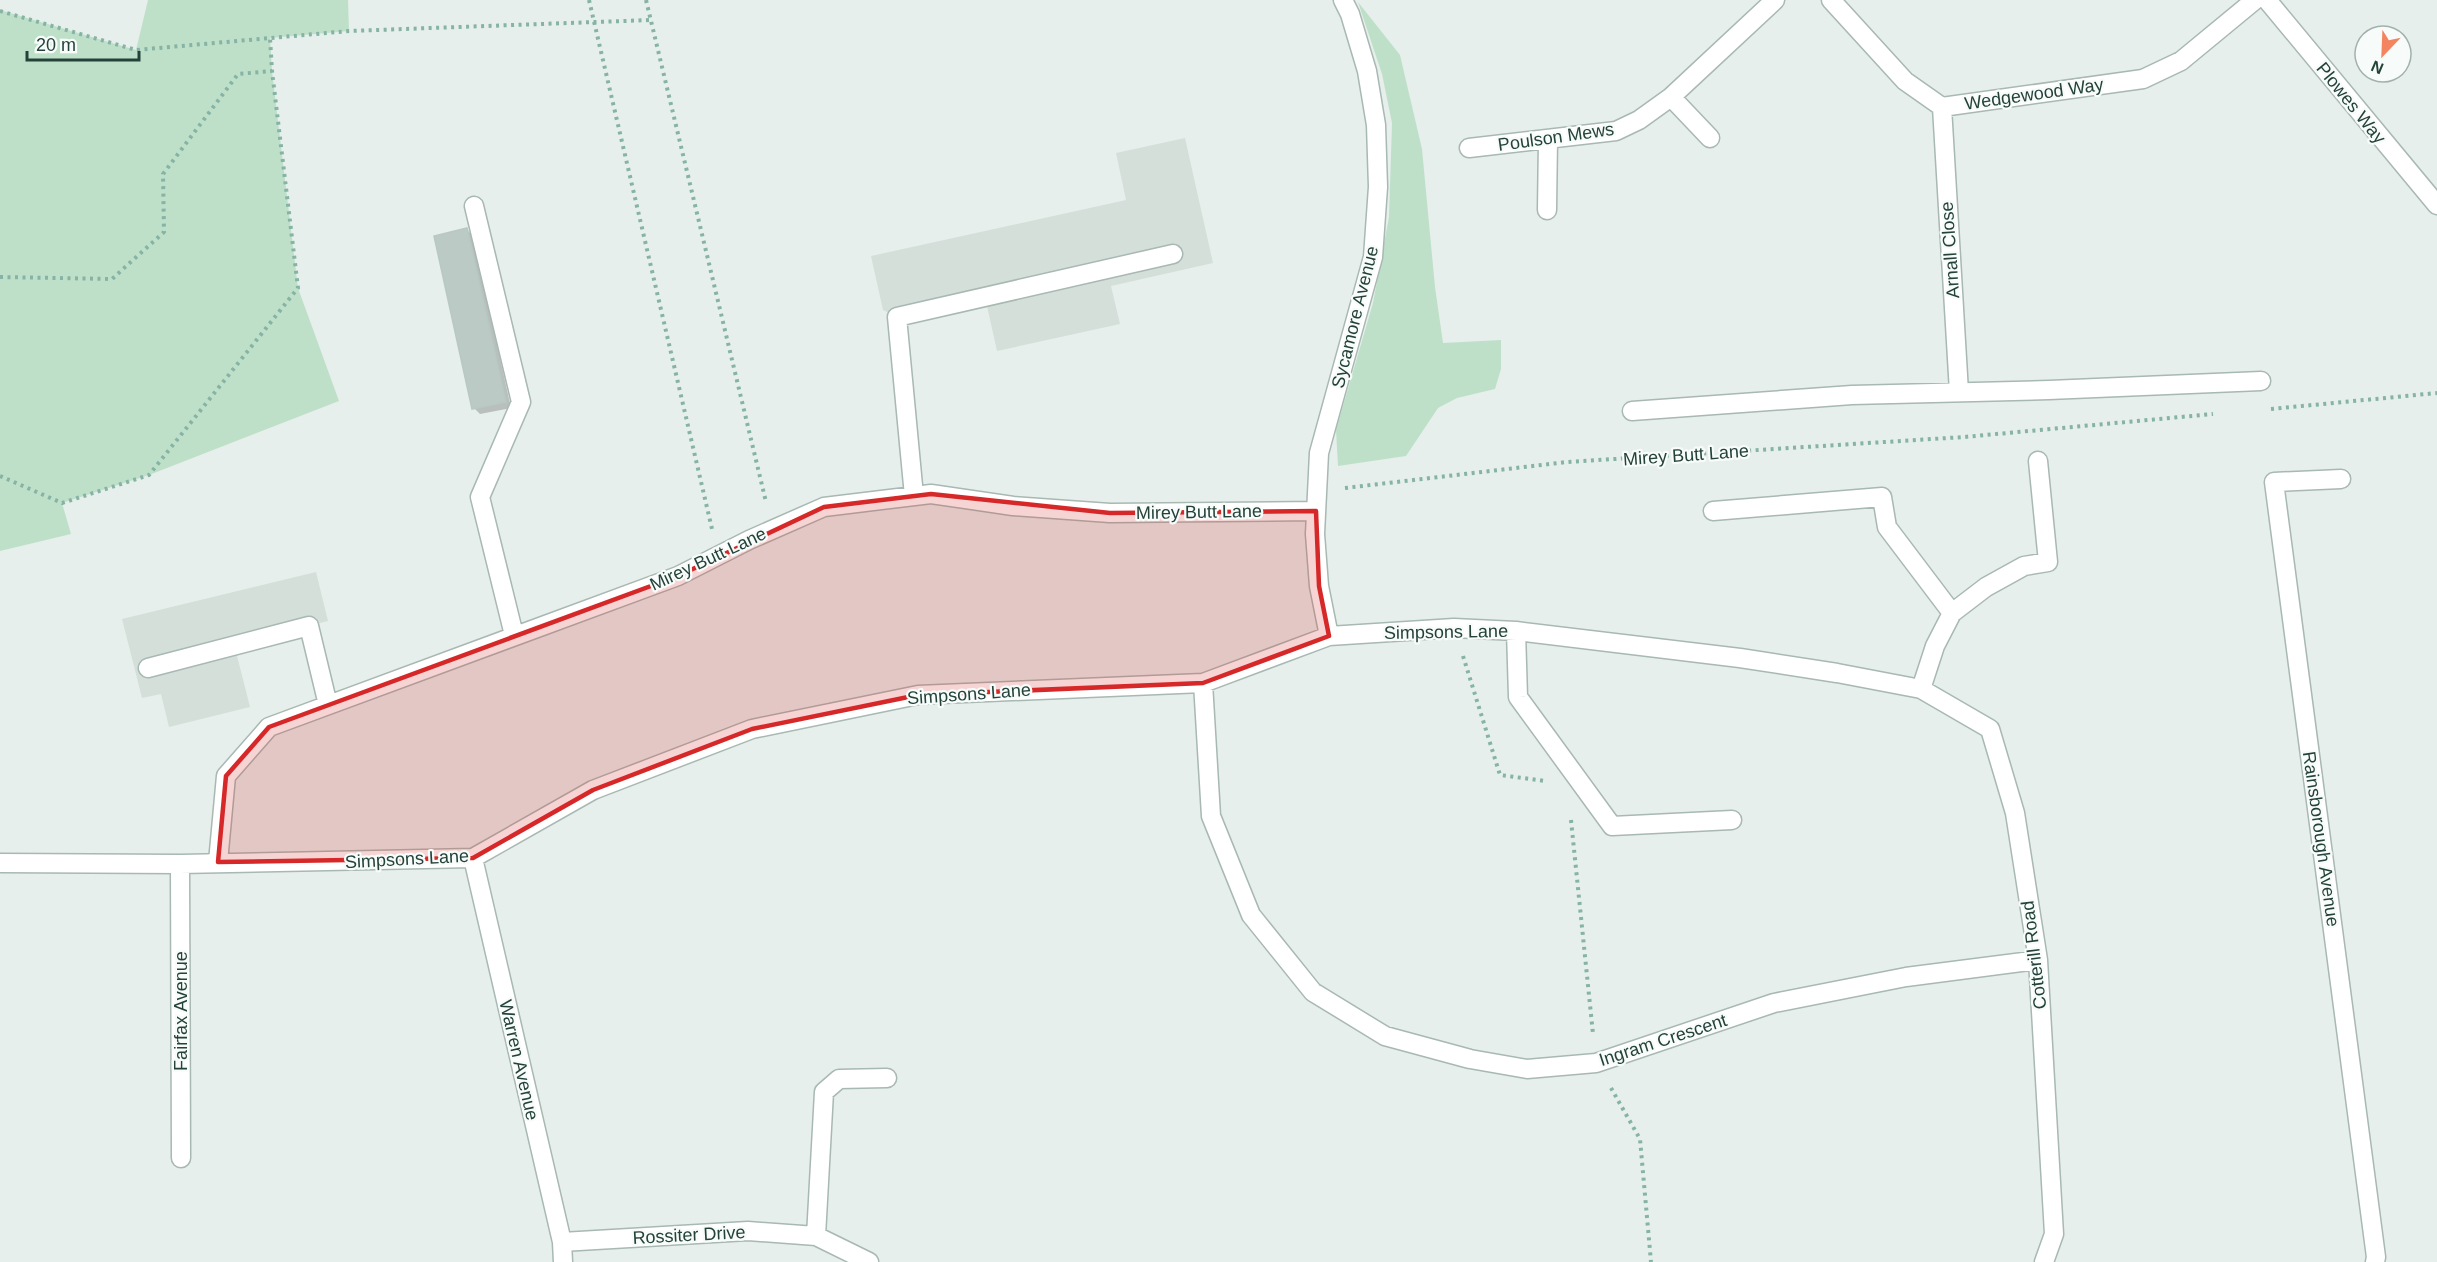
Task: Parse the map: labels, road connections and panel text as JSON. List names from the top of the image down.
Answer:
{
  "streets": {
    "street": [
      "Wedgewood Way",
      "Plowes Way",
      "Poulson Mews",
      "Arnall Close",
      "Sycamore Avenue",
      "Mirey Butt Lane",
      "Simpsons Lane",
      "Rainsborough Avenue",
      "Cotterill Road",
      "Fairfax Avenue",
      "Ingram Crescent",
      "Warren Avenue",
      "Rossiter Drive"
    ]
  },
  "crossings": [
    ["Wedgewood Way", "Arnall Close"],
    ["Sycamore Avenue", "Mirey Butt Lane"],
    ["Sycamore Avenue", "Simpsons Lane"],
    ["Mirey Butt Lane", "Simpsons Lane"],
    ["Simpsons Lane", "Cotterill Road"],
    ["Simpsons Lane", "Fairfax Avenue"],
    ["Simpsons Lane", "Ingram Crescent"],
    ["Simpsons Lane", "Warren Avenue"],
    ["Cotterill Road", "Ingram Crescent"],
    ["Warren Avenue", "Rossiter Drive"]
  ],
  "scale_bar": "20 m",
  "north": "bottom left"
}
